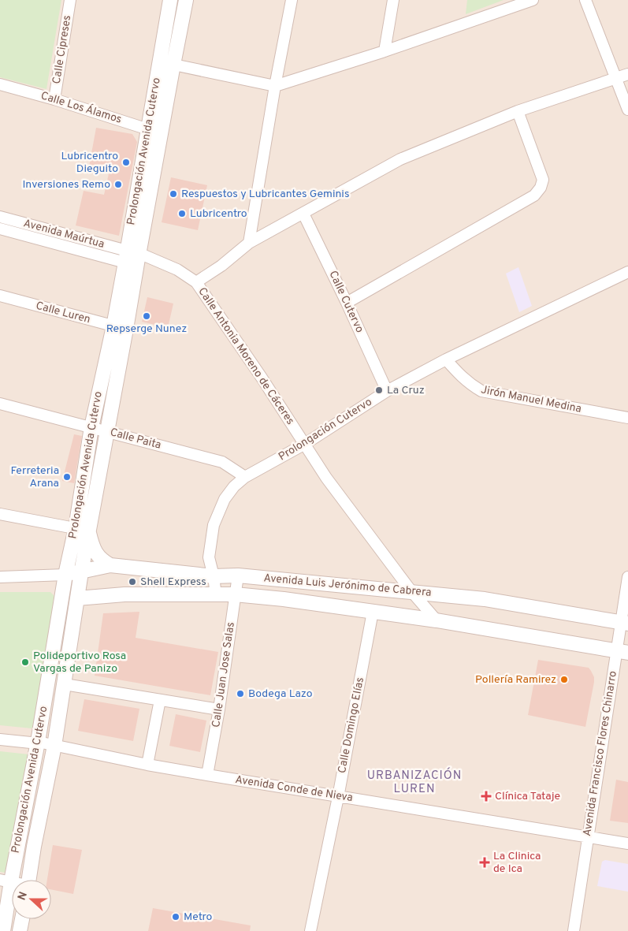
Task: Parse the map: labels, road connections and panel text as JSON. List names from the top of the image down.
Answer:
{
  "streets": {
    "street": [
      "Calle Cipreses",
      "Calle Los Álamos",
      "Prolongación Avenida Cutervo",
      "Avenida Maúrtua",
      "Calle Cutervo",
      "Calle Luren",
      "Calle Antonia Moreno de Cáceres",
      "Jirón Manuel Medina",
      "Prolongación Cutervo",
      "Calle Paita",
      "Avenida Luis Jerónimo de Cabrera",
      "Calle Juan Jose Salas",
      "Calle Domingo Elías",
      "Avenida Francisco Flores Chinarro",
      "Avenida Conde de Nieva"
    ]
  },
  "crossings": [
    ["Calle Cipreses", "Calle Los Álamos"],
    ["Calle Los Álamos", "Prolongación Avenida Cutervo"],
    ["Prolongación Avenida Cutervo", "Avenida Maúrtua"],
    ["Prolongación Avenida Cutervo", "Calle Luren"],
    ["Prolongación Avenida Cutervo", "Calle Antonia Moreno de Cáceres"],
    ["Prolongación Avenida Cutervo", "Calle Paita"],
    ["Prolongación Avenida Cutervo", "Avenida Luis Jerónimo de Cabrera"],
    ["Prolongación Avenida Cutervo", "Avenida Conde de Nieva"],
    ["Avenida Maúrtua", "Calle Antonia Moreno de Cáceres"],
    ["Calle Cutervo", "Prolongación Cutervo"],
    ["Calle Antonia Moreno de Cáceres", "Prolongación Cutervo"],
    ["Calle Antonia Moreno de Cáceres", "Avenida Luis Jerónimo de Cabrera"],
    ["Jirón Manuel Medina", "Prolongación Cutervo"],
    ["Prolongación Cutervo", "Calle Paita"],
    ["Prolongación Cutervo", "Avenida Luis Jerónimo de Cabrera"],
    ["Avenida Luis Jerónimo de Cabrera", "Calle Juan Jose Salas"],
    ["Avenida Luis Jerónimo de Cabrera", "Calle Domingo Elías"],
    ["Avenida Luis Jerónimo de Cabrera", "Avenida Francisco Flores Chinarro"],
    ["Calle Juan Jose Salas", "Avenida Conde de Nieva"],
    ["Calle Domingo Elías", "Avenida Conde de Nieva"],
    ["Avenida Francisco Flores Chinarro", "Avenida Conde de Nieva"]
  ],
  "districts": ["URBANIZACIÓN LUREN"],
  "places": {
    "other": [
      "Lubricentro Dieguito",
      "Inversiones Remo",
      "Respuestos y Lubricantes Geminis",
      "Lubricentro",
      "Repserge Nunez",
      "La Cruz",
      "Ferreteria Arana",
      "Shell Express",
      "Polideportivo Rosa Vargas de Panizo",
      "Pollería Ramirez",
      "Bodega Lazo",
      "Metro"
    ],
    "health": ["Clínica Tataje", "La Clinica de Ica"]
  },
  "north": "left"
}
